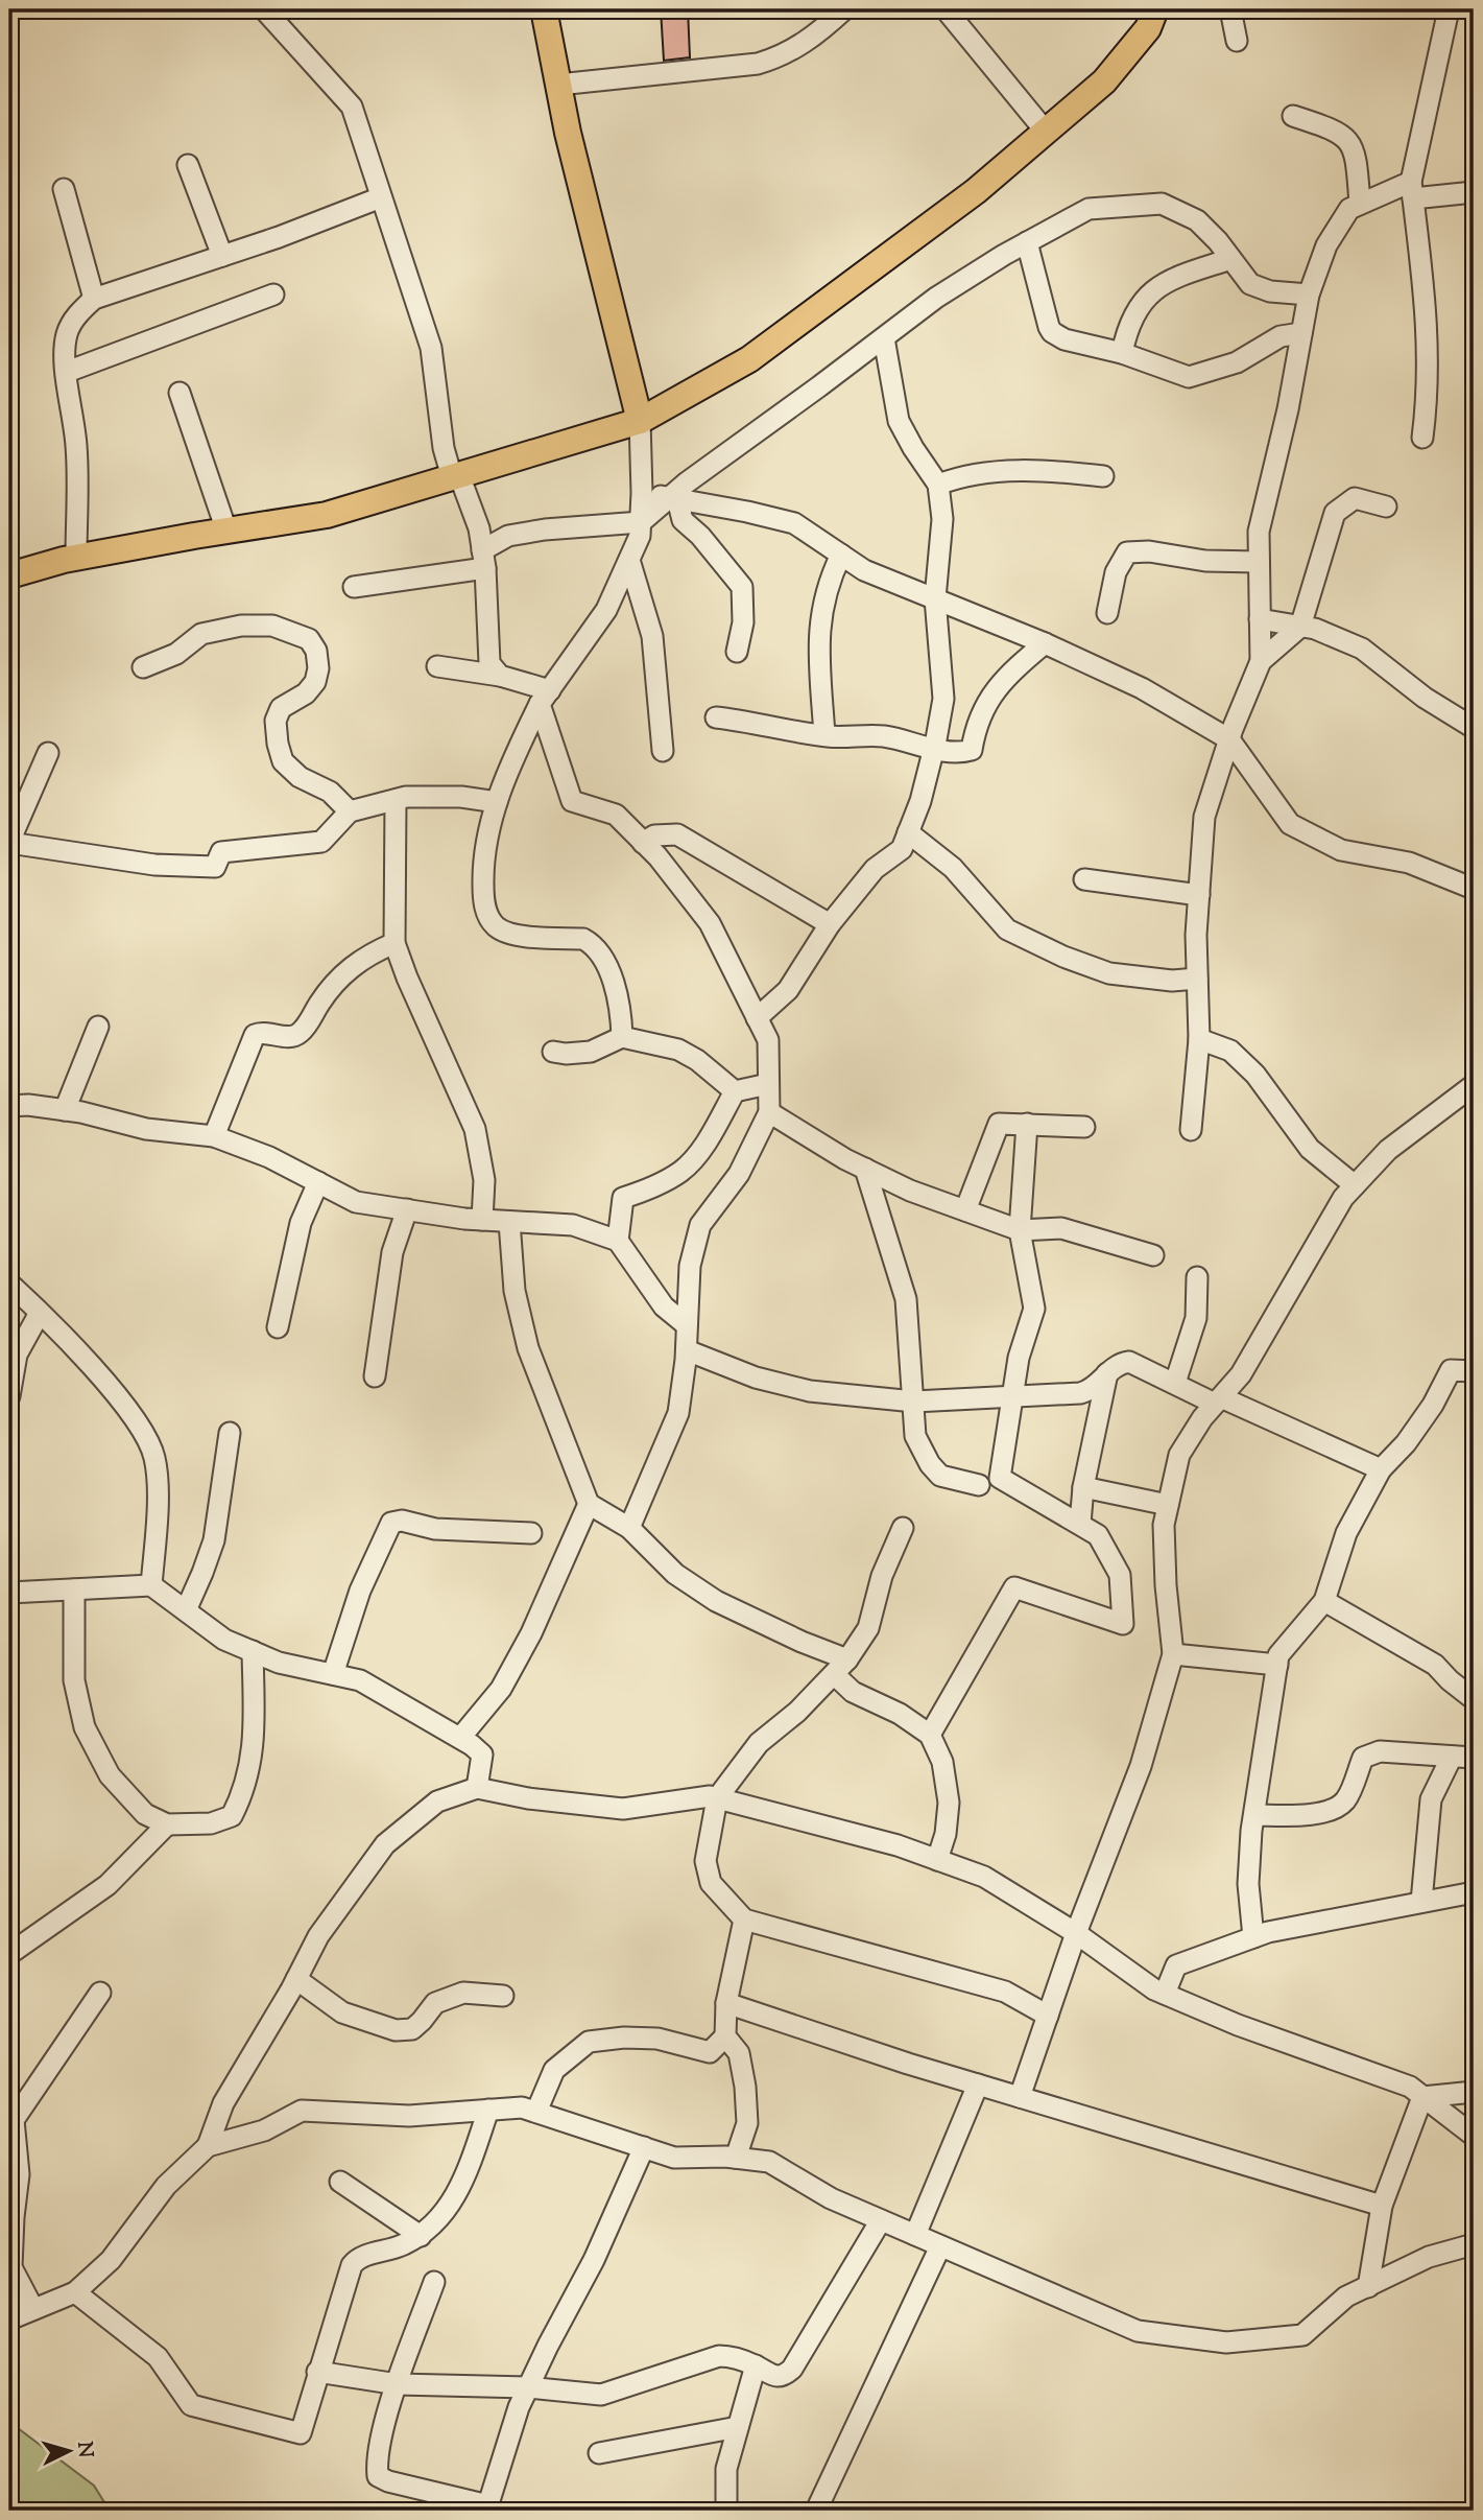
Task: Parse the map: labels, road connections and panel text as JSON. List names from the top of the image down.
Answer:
{
  "north": "right"
}
